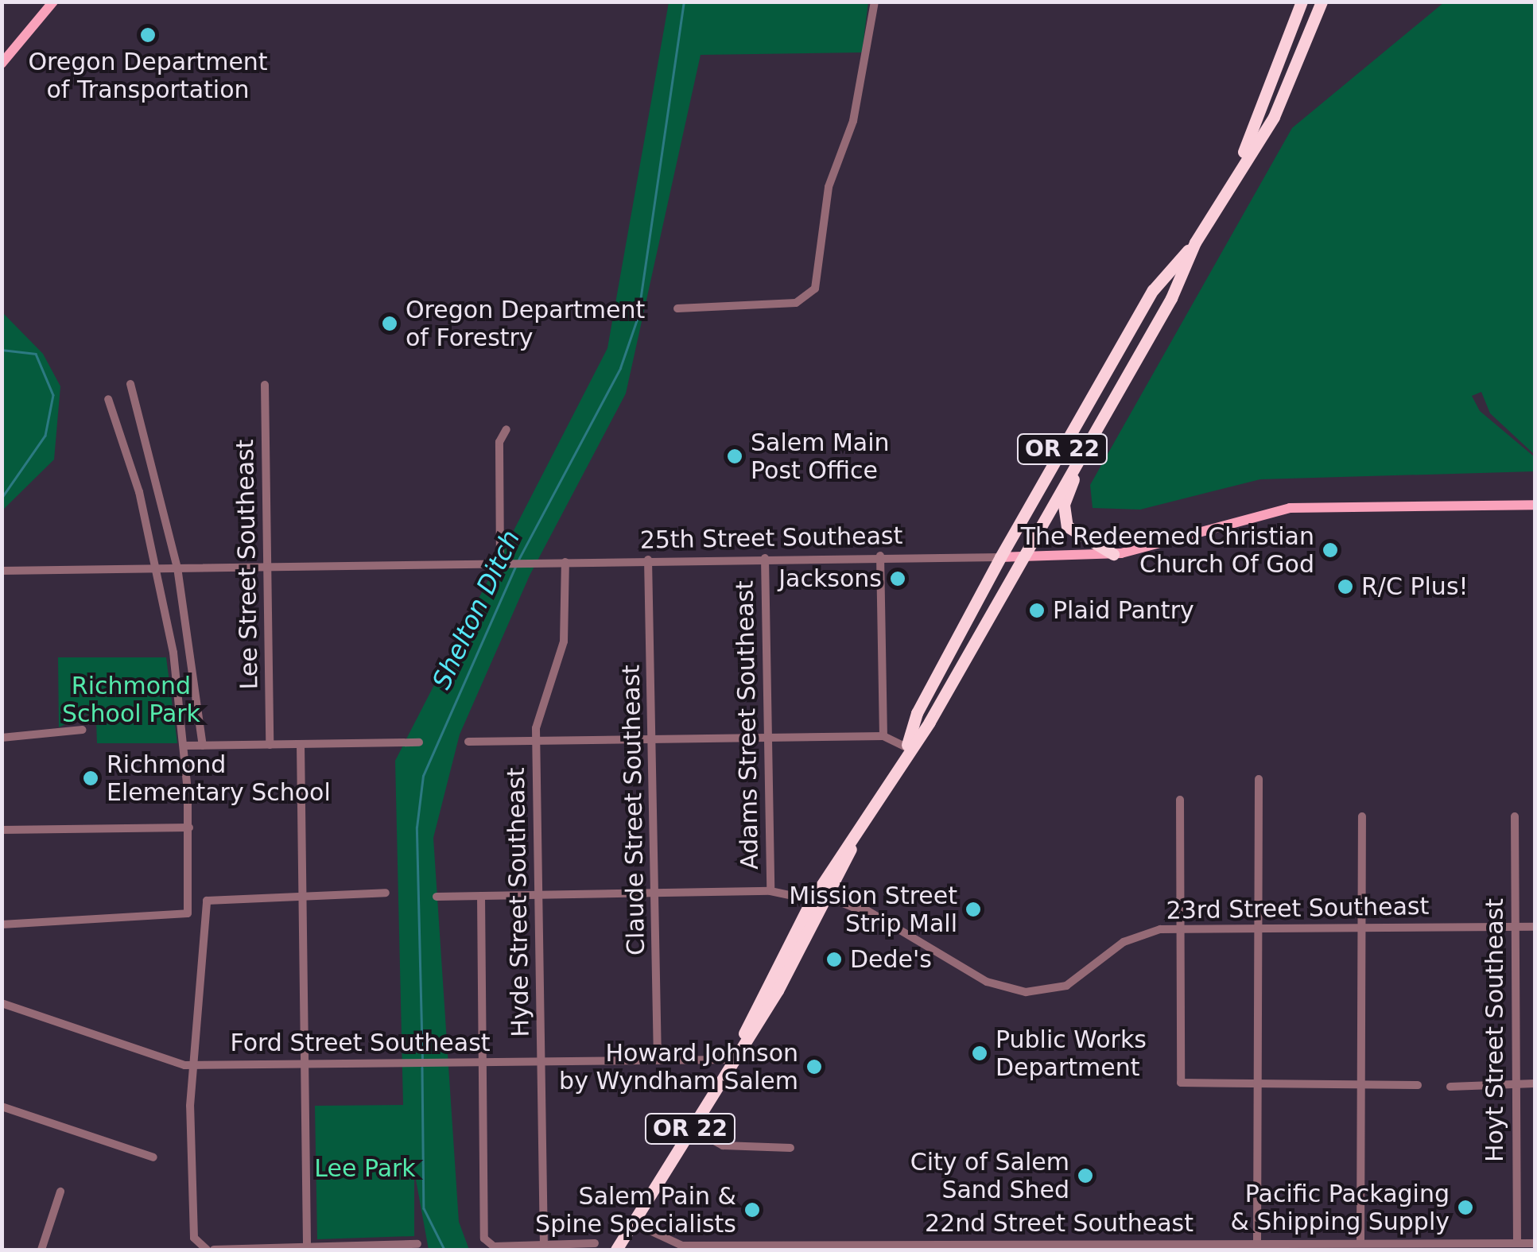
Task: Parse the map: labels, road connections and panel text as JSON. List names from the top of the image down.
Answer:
{
  "streets": {
    "highway": ["OR 22"],
    "main road": ["25th Street Southeast"],
    "street": [
      "Lee Street Southeast",
      "Adams Street Southeast",
      "Claude Street Southeast",
      "Hyde Street Southeast",
      "23rd Street Southeast",
      "Hoyt Street Southeast",
      "Ford Street Southeast",
      "22nd Street Southeast"
    ]
  },
  "crossings": [
    ["OR 22", "25th Street Southeast"],
    ["OR 22", "23rd Street Southeast"],
    ["OR 22", "Ford Street Southeast"],
    ["OR 22", "22nd Street Southeast"],
    ["25th Street Southeast", "Lee Street Southeast"],
    ["25th Street Southeast", "Adams Street Southeast"],
    ["25th Street Southeast", "Claude Street Southeast"],
    ["25th Street Southeast", "Hyde Street Southeast"],
    ["Claude Street Southeast", "Ford Street Southeast"],
    ["Hyde Street Southeast", "Ford Street Southeast"],
    ["23rd Street Southeast", "Hoyt Street Southeast"],
    ["Hoyt Street Southeast", "22nd Street Southeast"]
  ],
  "water": ["Shelton Ditch"],
  "parks": ["Richmond School Park", "Lee Park"],
  "places": [
    "Oregon Department of Transportation",
    "Oregon Department of Forestry",
    "Salem Main Post Office",
    "The Redeemed Christian Church Of God",
    "Jacksons",
    "R/C Plus!",
    "Plaid Pantry",
    "Richmond Elementary School",
    "Mission Street Strip Mall",
    "Dede's",
    "Public Works Department",
    "Howard Johnson by Wyndham Salem",
    "City of Salem Sand Shed",
    "Pacific Packaging & Shipping Supply",
    "Salem Pain & Spine Specialists"
  ]
}
